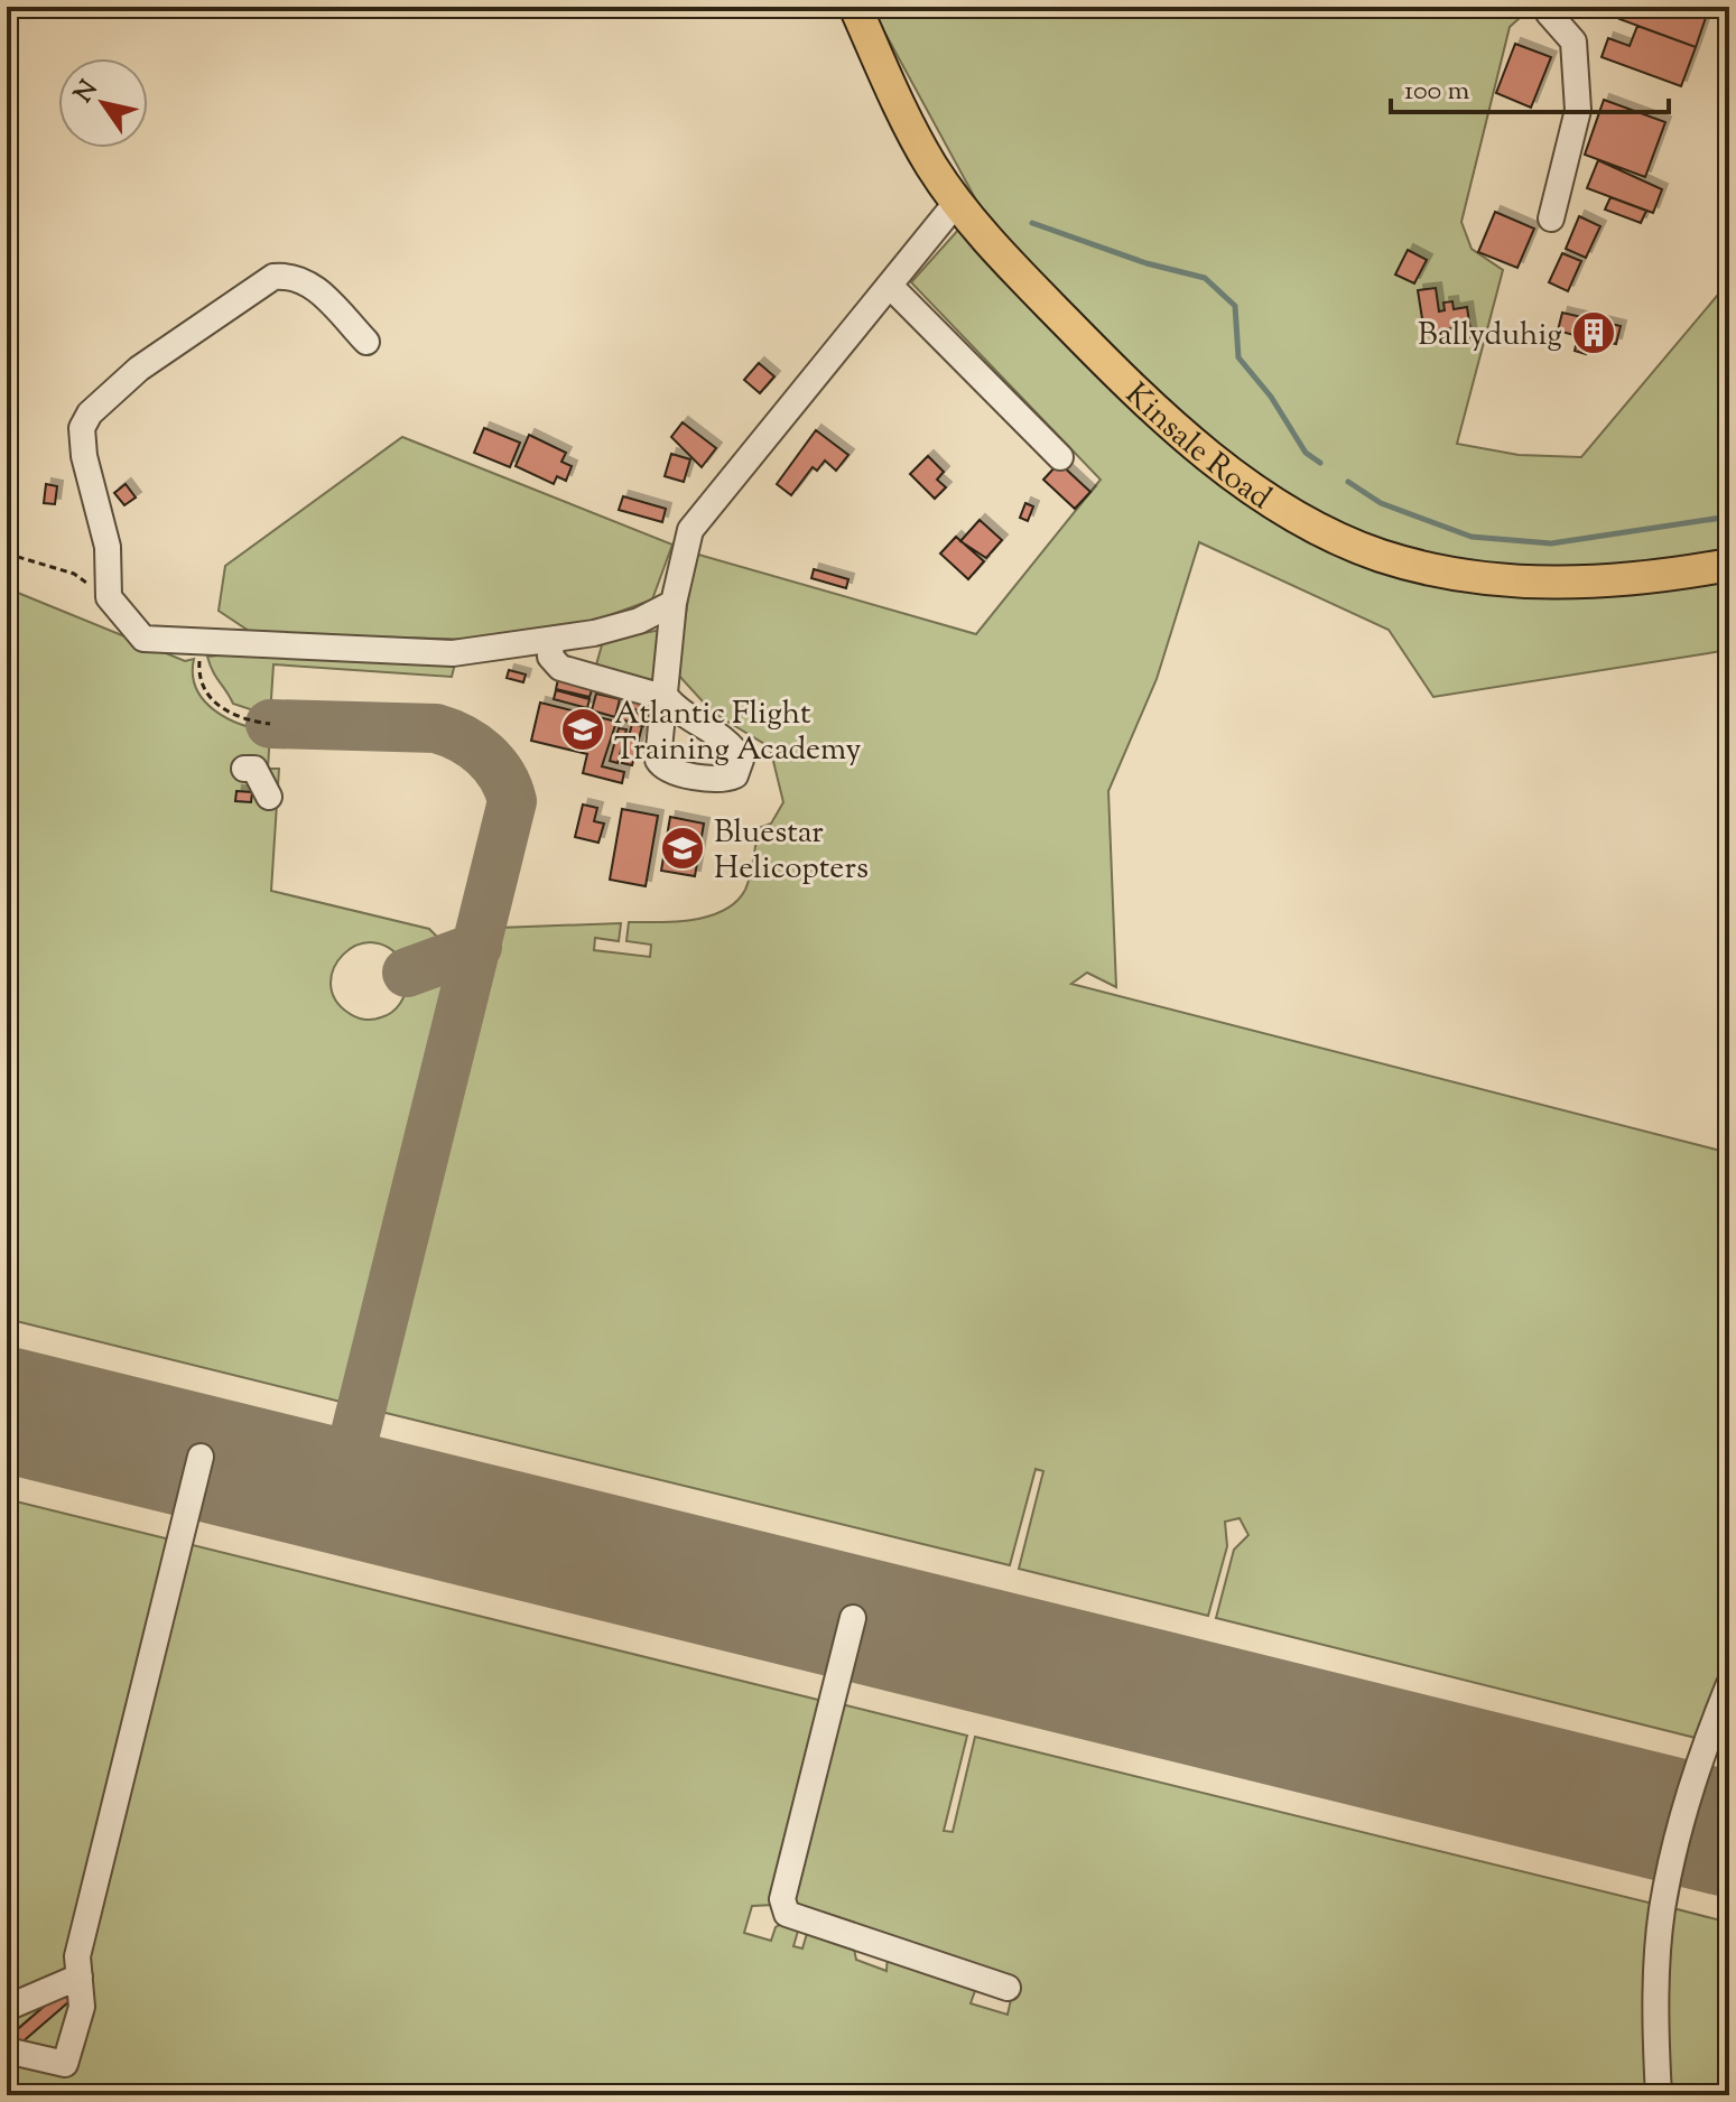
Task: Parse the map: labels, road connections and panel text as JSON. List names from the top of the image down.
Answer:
{
  "streets": {
    "main road": ["Kinsale Road"]
  },
  "places": {
    "building": ["Ballyduhig"],
    "school or university": ["Atlantic Flight Training Academy", "Bluestar Helicopters"]
  },
  "scale_bar": "100 m",
  "north": "top left"
}
